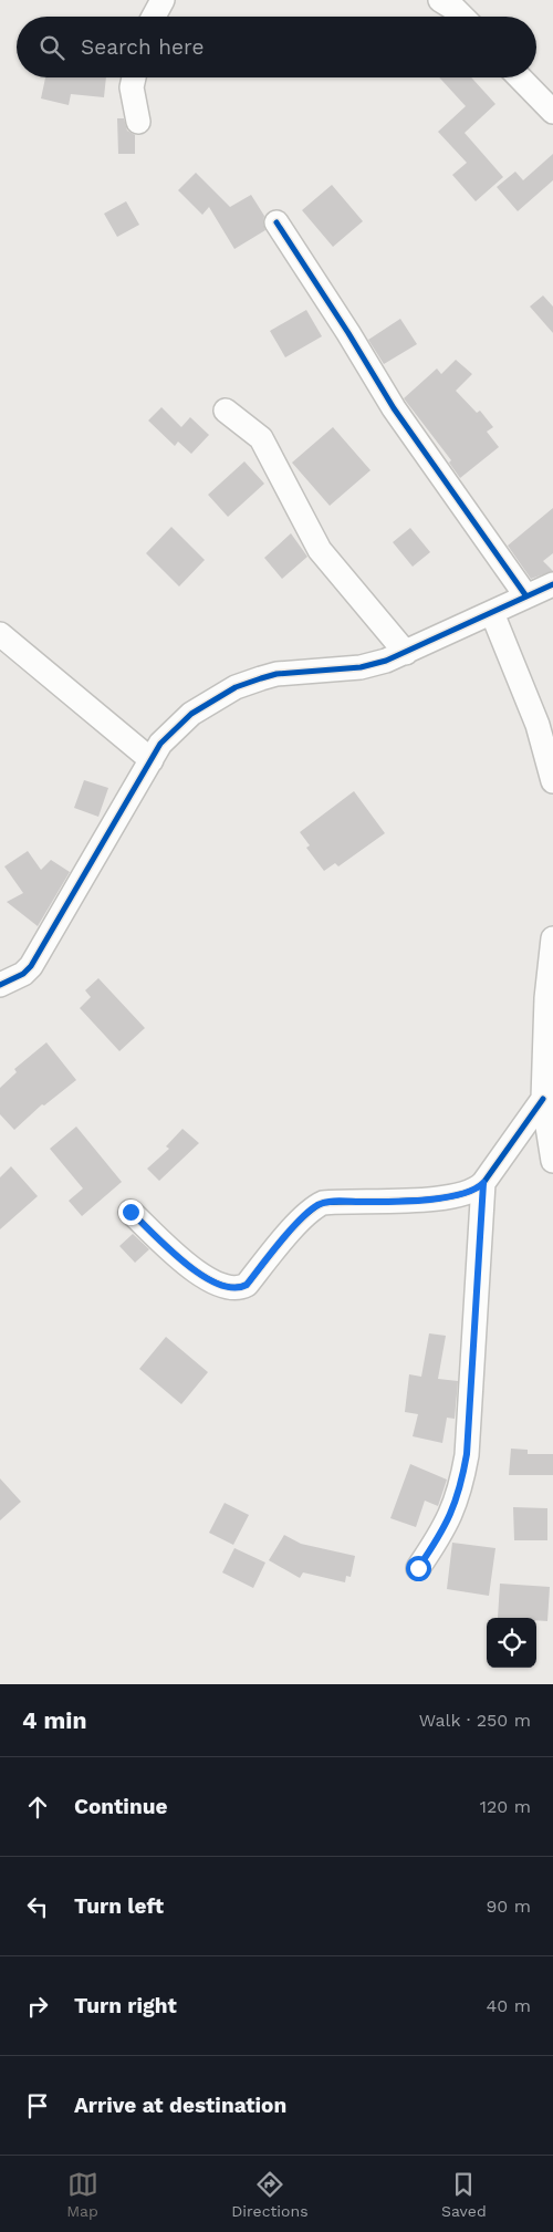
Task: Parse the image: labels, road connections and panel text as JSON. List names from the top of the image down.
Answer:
{
  "page": {
    "search": "Search here",
    "heading": ["4 min", "Walk · 250 m"],
    "list": [
      ["Continue", "120 m"],
      ["Turn left", "90 m"],
      ["Turn right", "40 m"],
      "Arrive at destination"
    ],
    "nav": ["Map", "Directions", "Saved"]
  }
}
